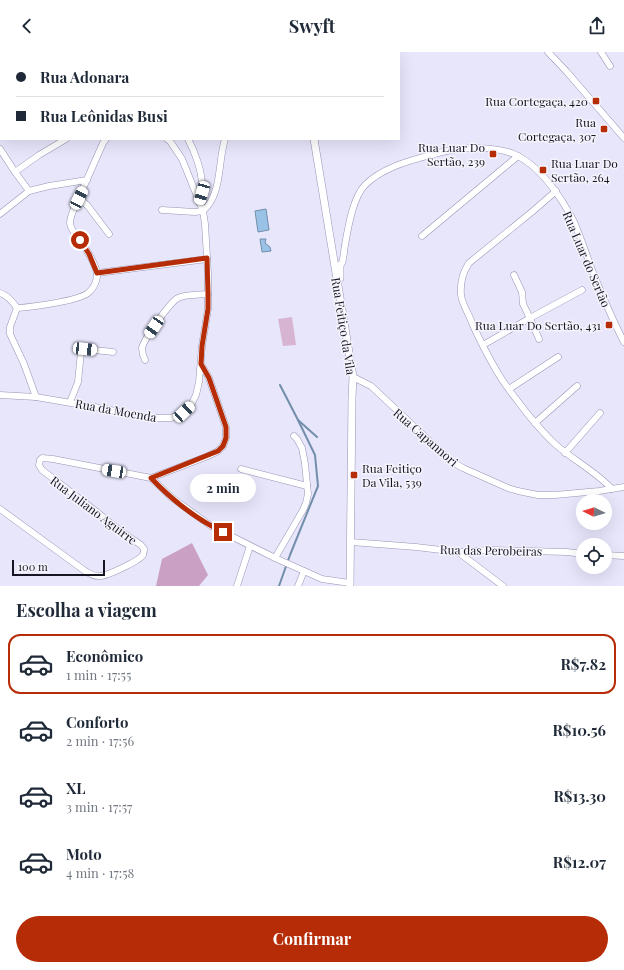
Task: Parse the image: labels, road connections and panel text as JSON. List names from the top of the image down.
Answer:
{
  "streets": {
    "street": [
      "Rua Luar do Sertão",
      "Rua Feitiço da Vila",
      "Rua da Moenda",
      "Rua Capannori",
      "Rua Juliano Aguirre",
      "Rua das Perobeiras"
    ]
  },
  "crossings": [
    ["Rua Luar do Sertão", "Rua Feitiço da Vila"],
    ["Rua Feitiço da Vila", "Rua Capannori"],
    ["Rua Feitiço da Vila", "Rua das Perobeiras"]
  ],
  "places": {
    "transit": [
      "Rua Cortegaça, 420",
      "Rua Cortegaça, 307",
      "Rua Luar Do Sertão, 239",
      "Rua Luar Do Sertão, 264",
      "Rua Luar Do Sertão, 431",
      "Rua Feitiço Da Vila, 539"
    ]
  },
  "scale_bar": "100 m",
  "north": "left",
  "page": {
    "header": "Swyft",
    "banner": ["Rua Adonara", "Rua Leônidas Busi"],
    "bubble": "2 min",
    "scale": "100 m",
    "heading": "Escolha a viagem",
    "list": [
      {
        "name": "Econômico",
        "note": "1 min · 17:55",
        "value": "R$7.82"
      },
      {
        "name": "Conforto",
        "note": "2 min · 17:56",
        "value": "R$10.56"
      },
      {
        "name": "XL",
        "note": "3 min · 17:57",
        "value": "R$13.30"
      },
      {
        "name": "Moto",
        "note": "4 min · 17:58",
        "value": "R$12.07"
      }
    ],
    "buttons": "Confirmar"
  }
}
